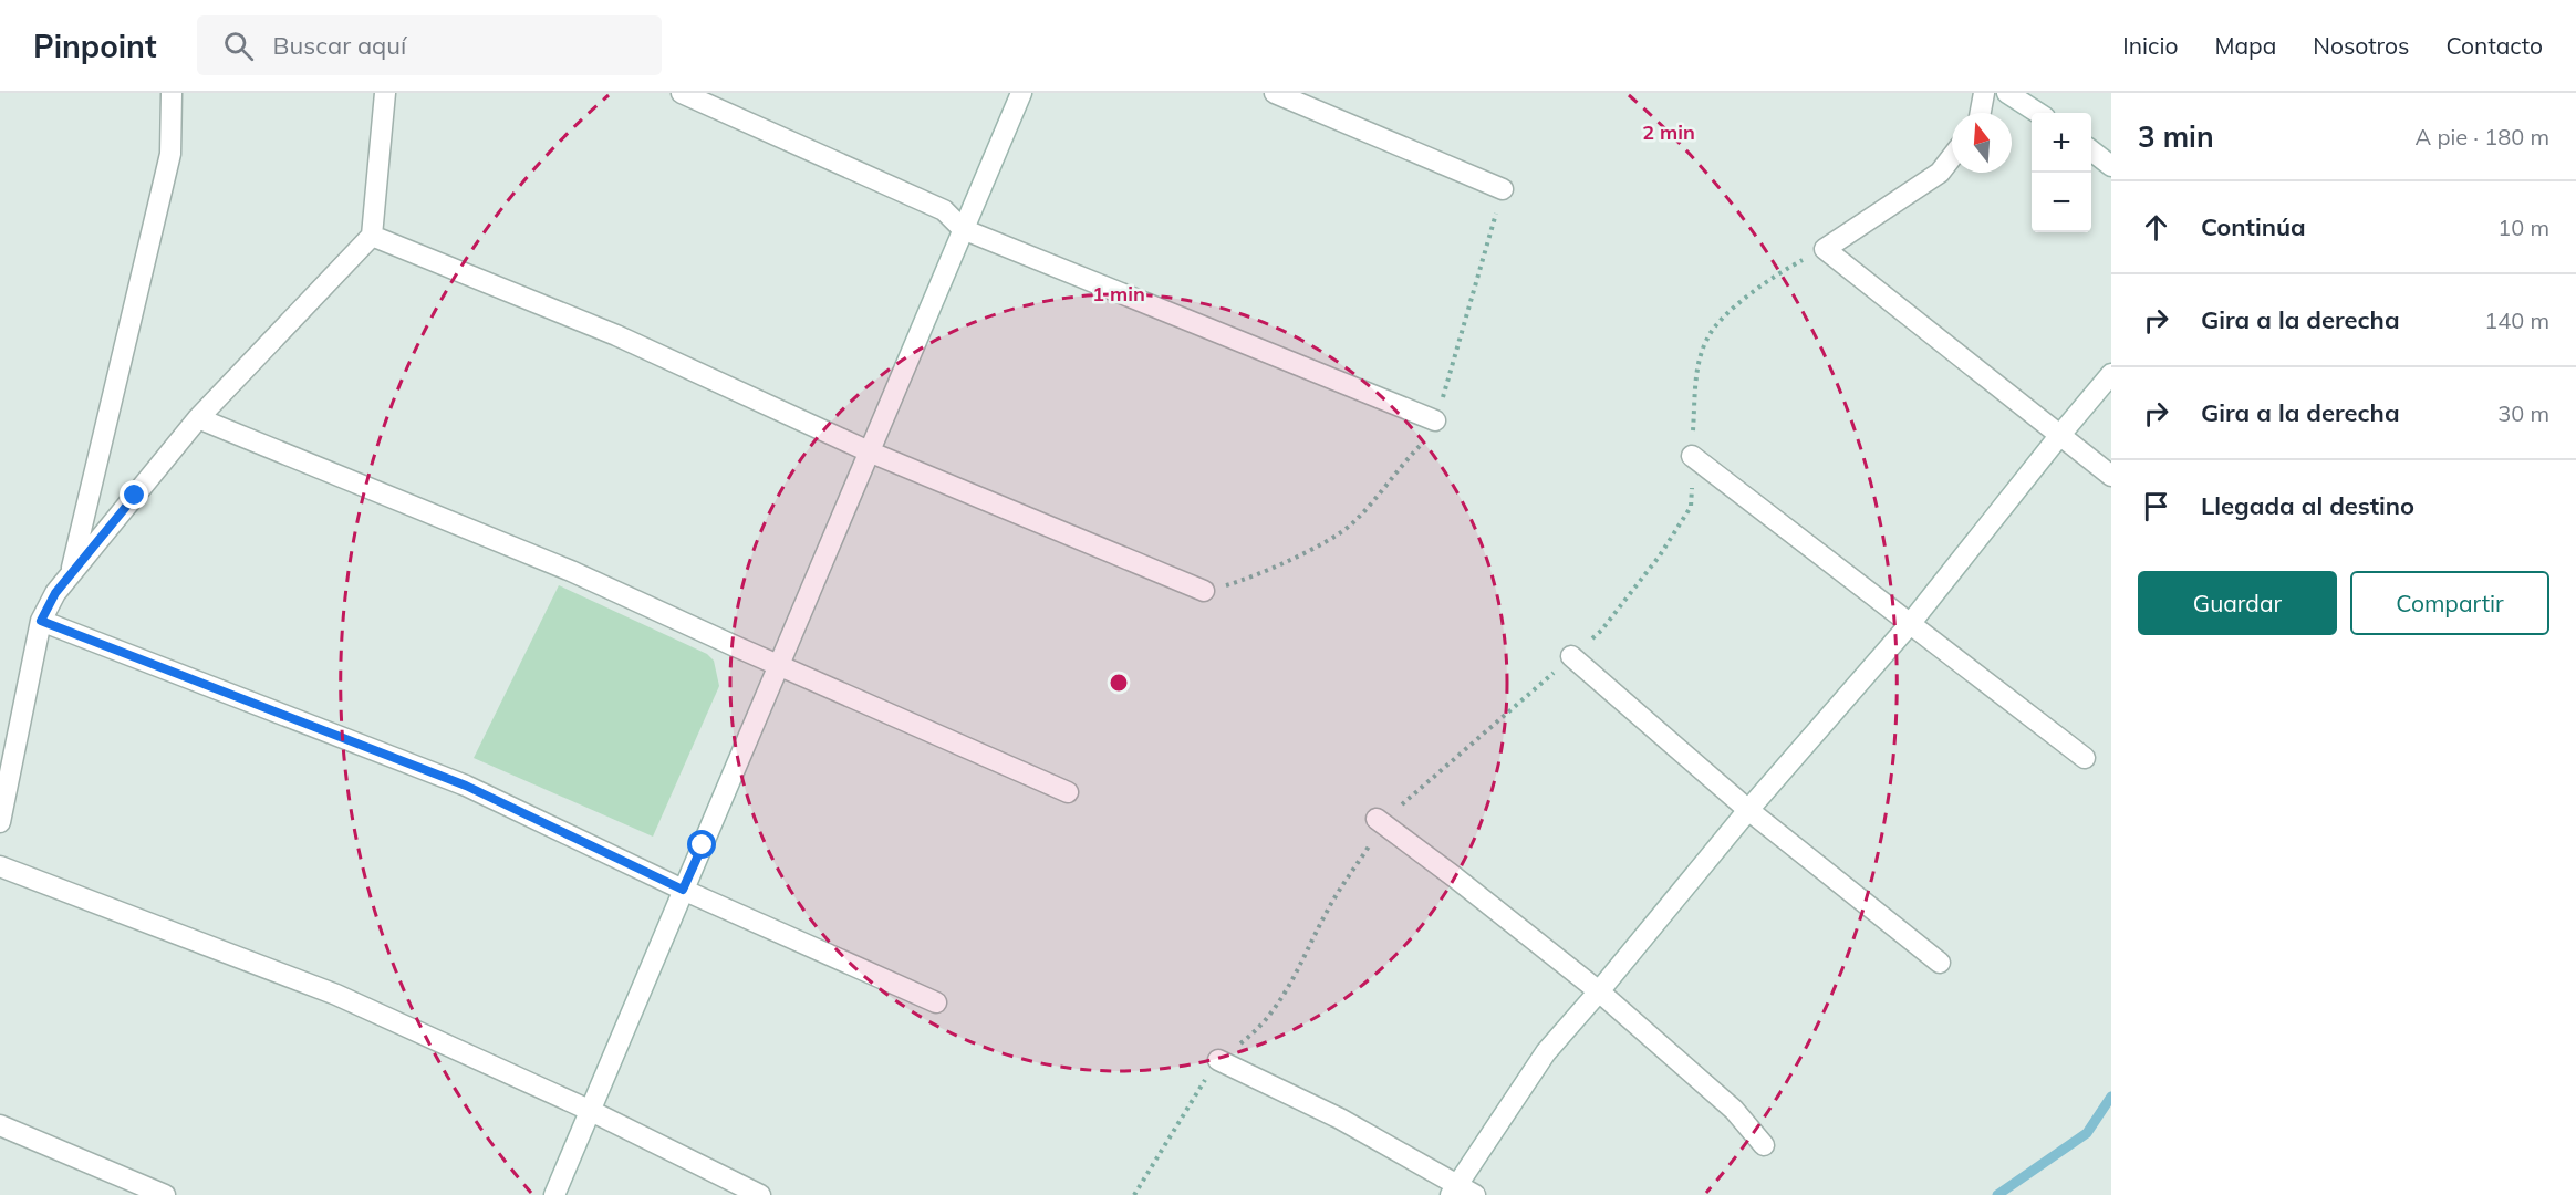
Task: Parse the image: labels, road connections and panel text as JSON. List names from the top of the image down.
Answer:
{
  "north": "top",
  "page": {
    "header": "Pinpoint",
    "search": "Buscar aquí",
    "nav": [
      "Inicio",
      "Mapa",
      "Nosotros",
      "Contacto"
    ],
    "heading": ["3 min", "A pie · 180 m"],
    "map_buttons": ["+", "−"],
    "list": [
      ["Continúa", "10 m"],
      ["Gira a la derecha", "140 m"],
      ["Gira a la derecha", "30 m"],
      "Llegada al destino"
    ],
    "buttons": ["Guardar", "Compartir"]
  },
  "rings": ["2 min", "1 min"]
}
